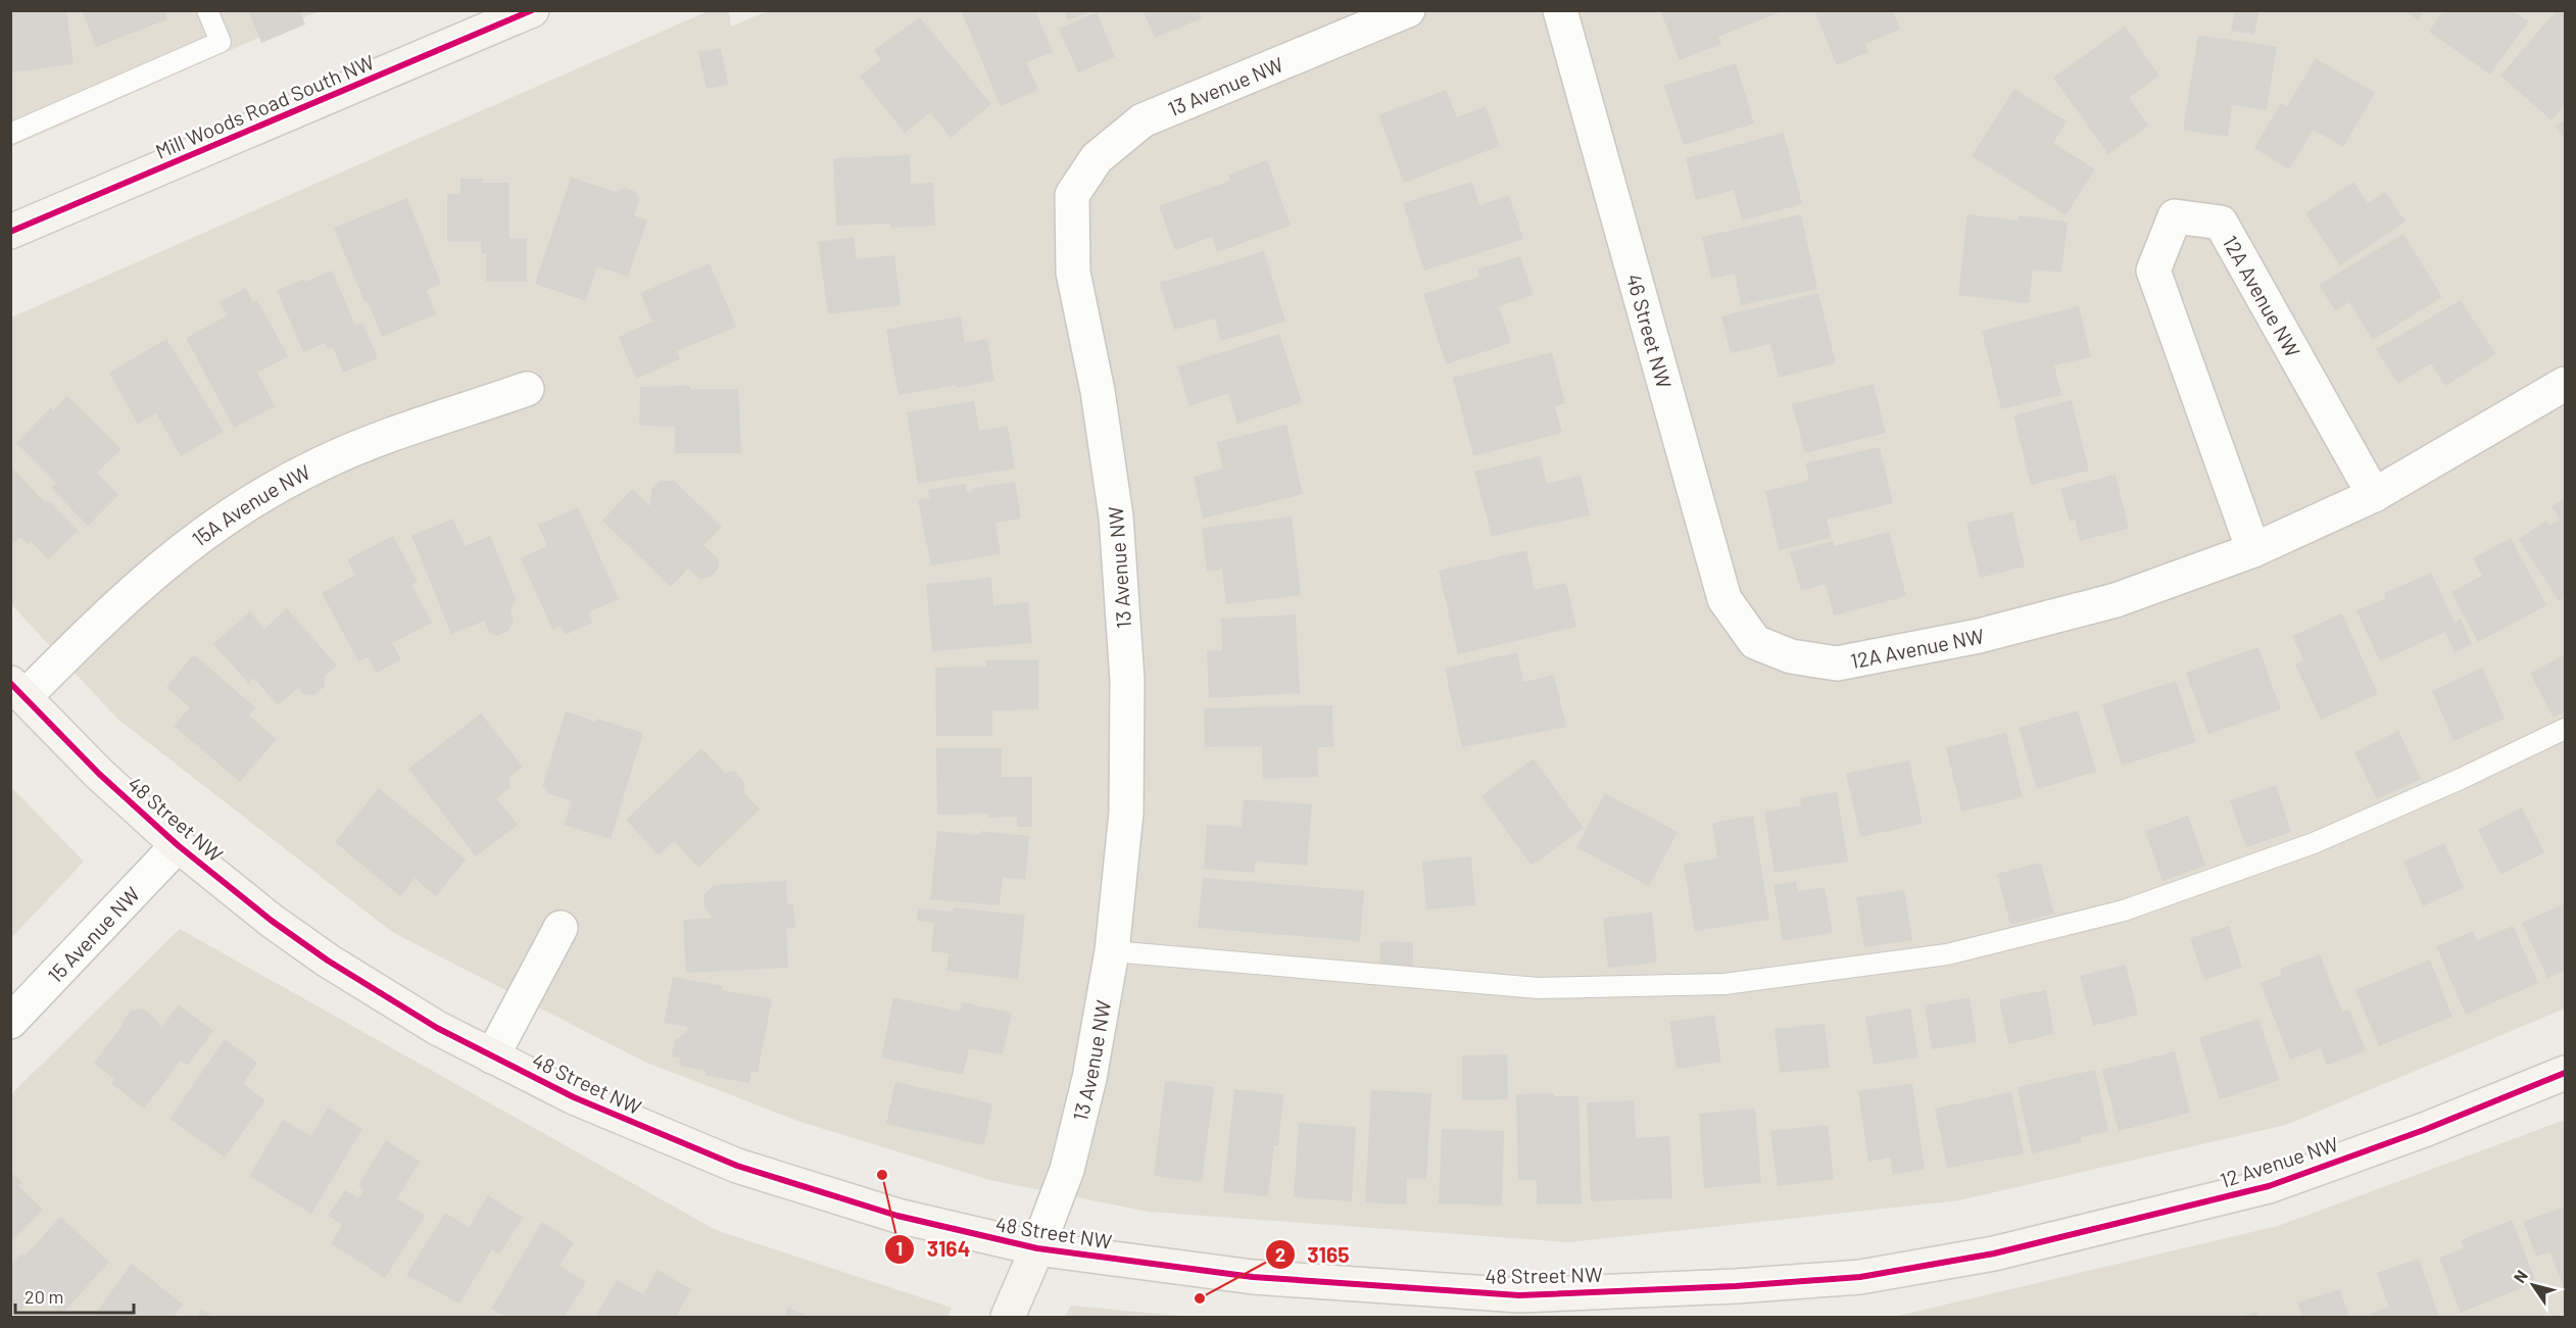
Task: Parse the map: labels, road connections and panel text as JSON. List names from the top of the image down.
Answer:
{
  "streets": {
    "street": [
      "13 Avenue NW",
      "Mill Woods Road South NW",
      "12A Avenue NW",
      "46 Street NW",
      "15A Avenue NW",
      "48 Street NW",
      "15 Avenue NW",
      "12 Avenue NW"
    ]
  },
  "crossings": [
    ["13 Avenue NW", "48 Street NW"],
    ["12A Avenue NW", "46 Street NW"],
    ["15A Avenue NW", "48 Street NW"],
    ["48 Street NW", "15 Avenue NW"],
    ["48 Street NW", "12 Avenue NW"]
  ],
  "places": ["3164", "3165"],
  "scale_bar": "20 m",
  "north": "top left"
}
